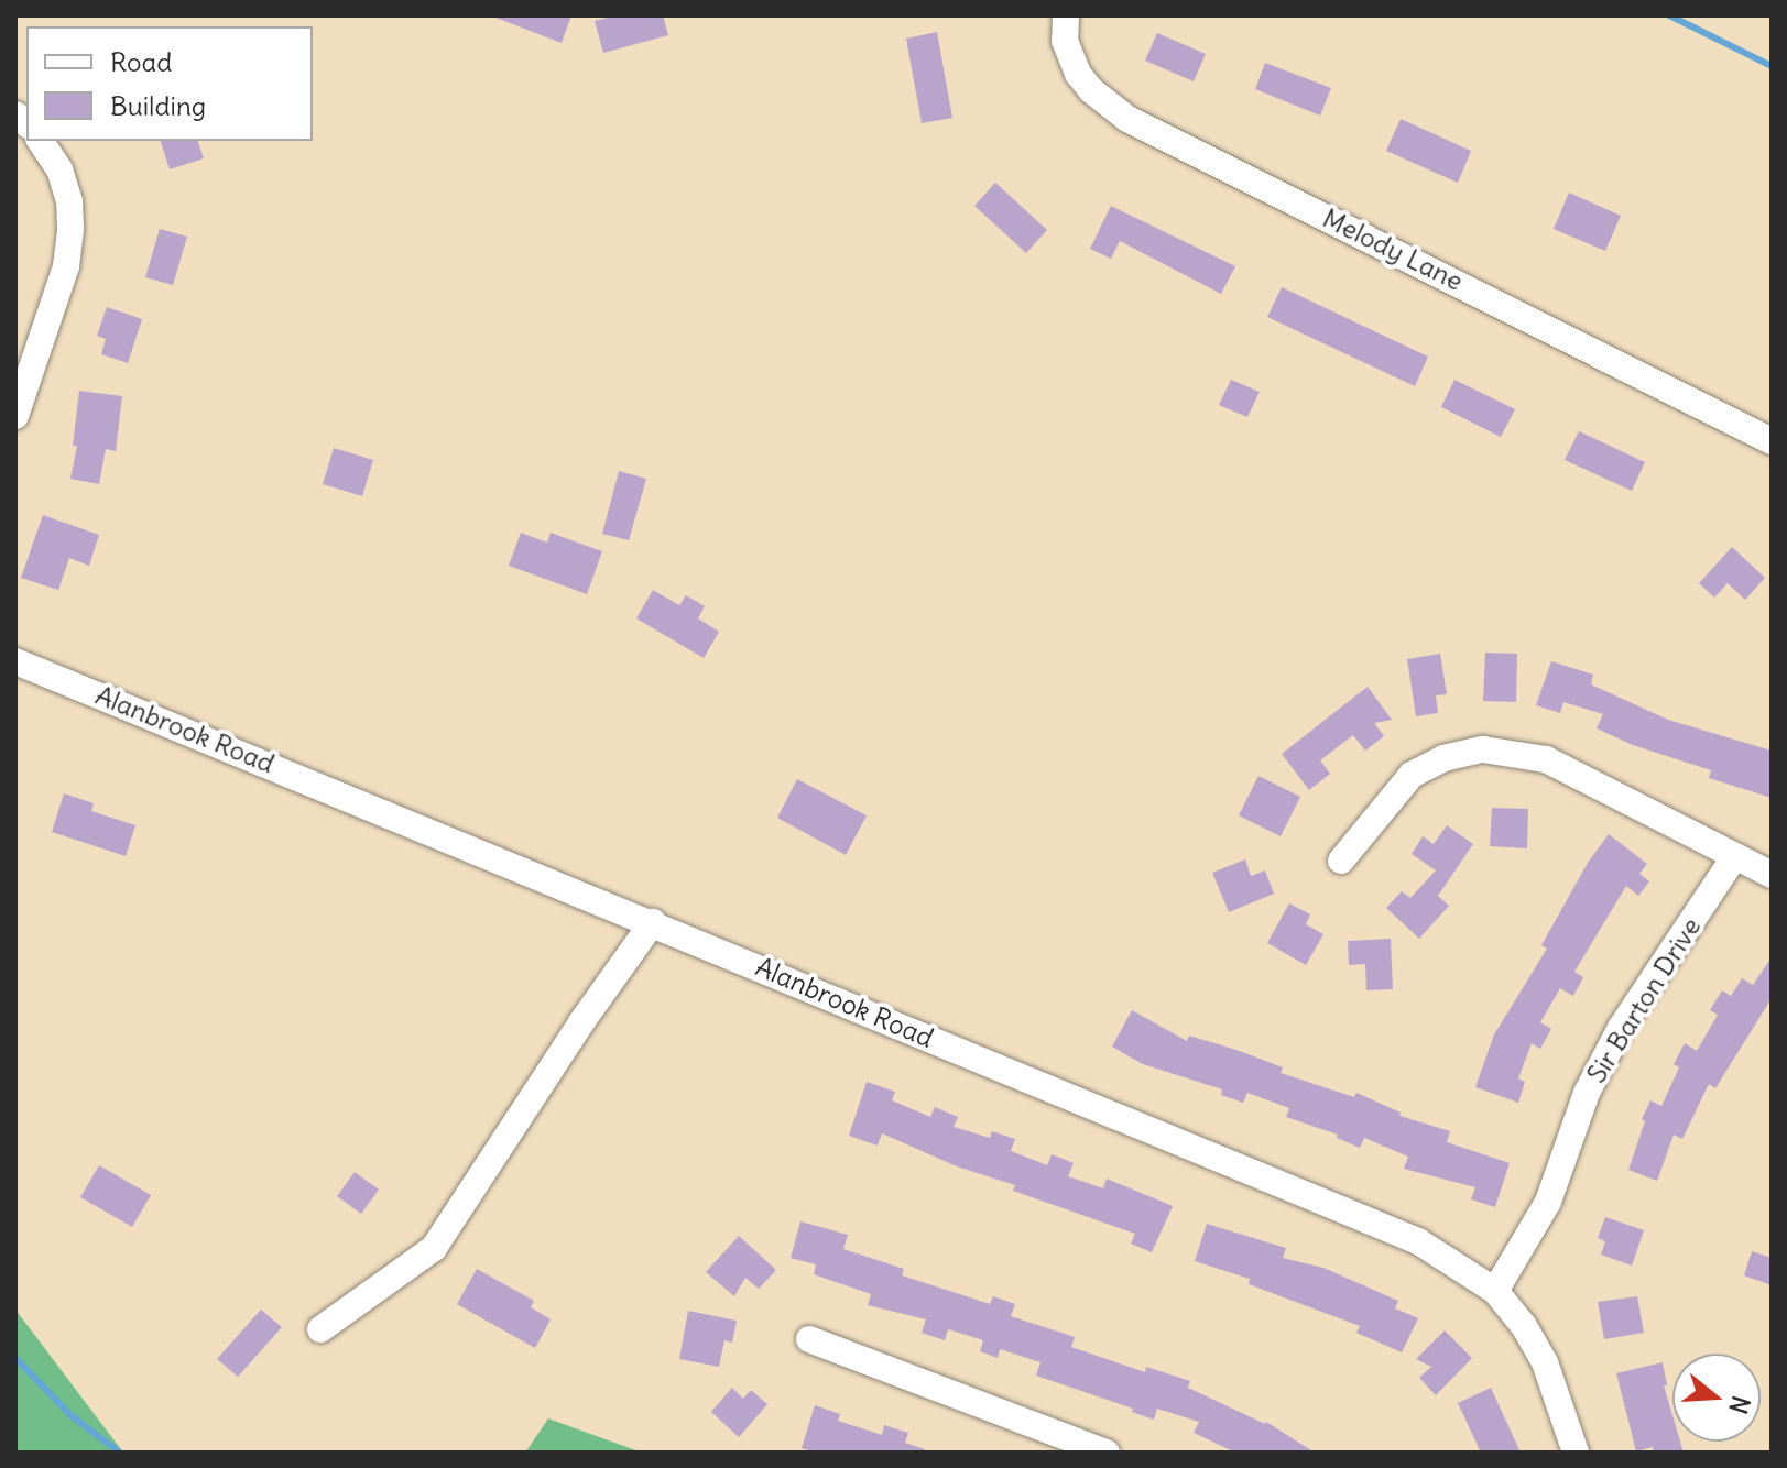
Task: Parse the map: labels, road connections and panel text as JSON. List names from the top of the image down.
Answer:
{
  "streets": {
    "street": ["Melody Lane", "Alanbrook Road", "Sir Barton Drive"]
  },
  "crossings": [
    ["Alanbrook Road", "Sir Barton Drive"]
  ],
  "legend": ["Road", "Building"],
  "north": "right"
}
